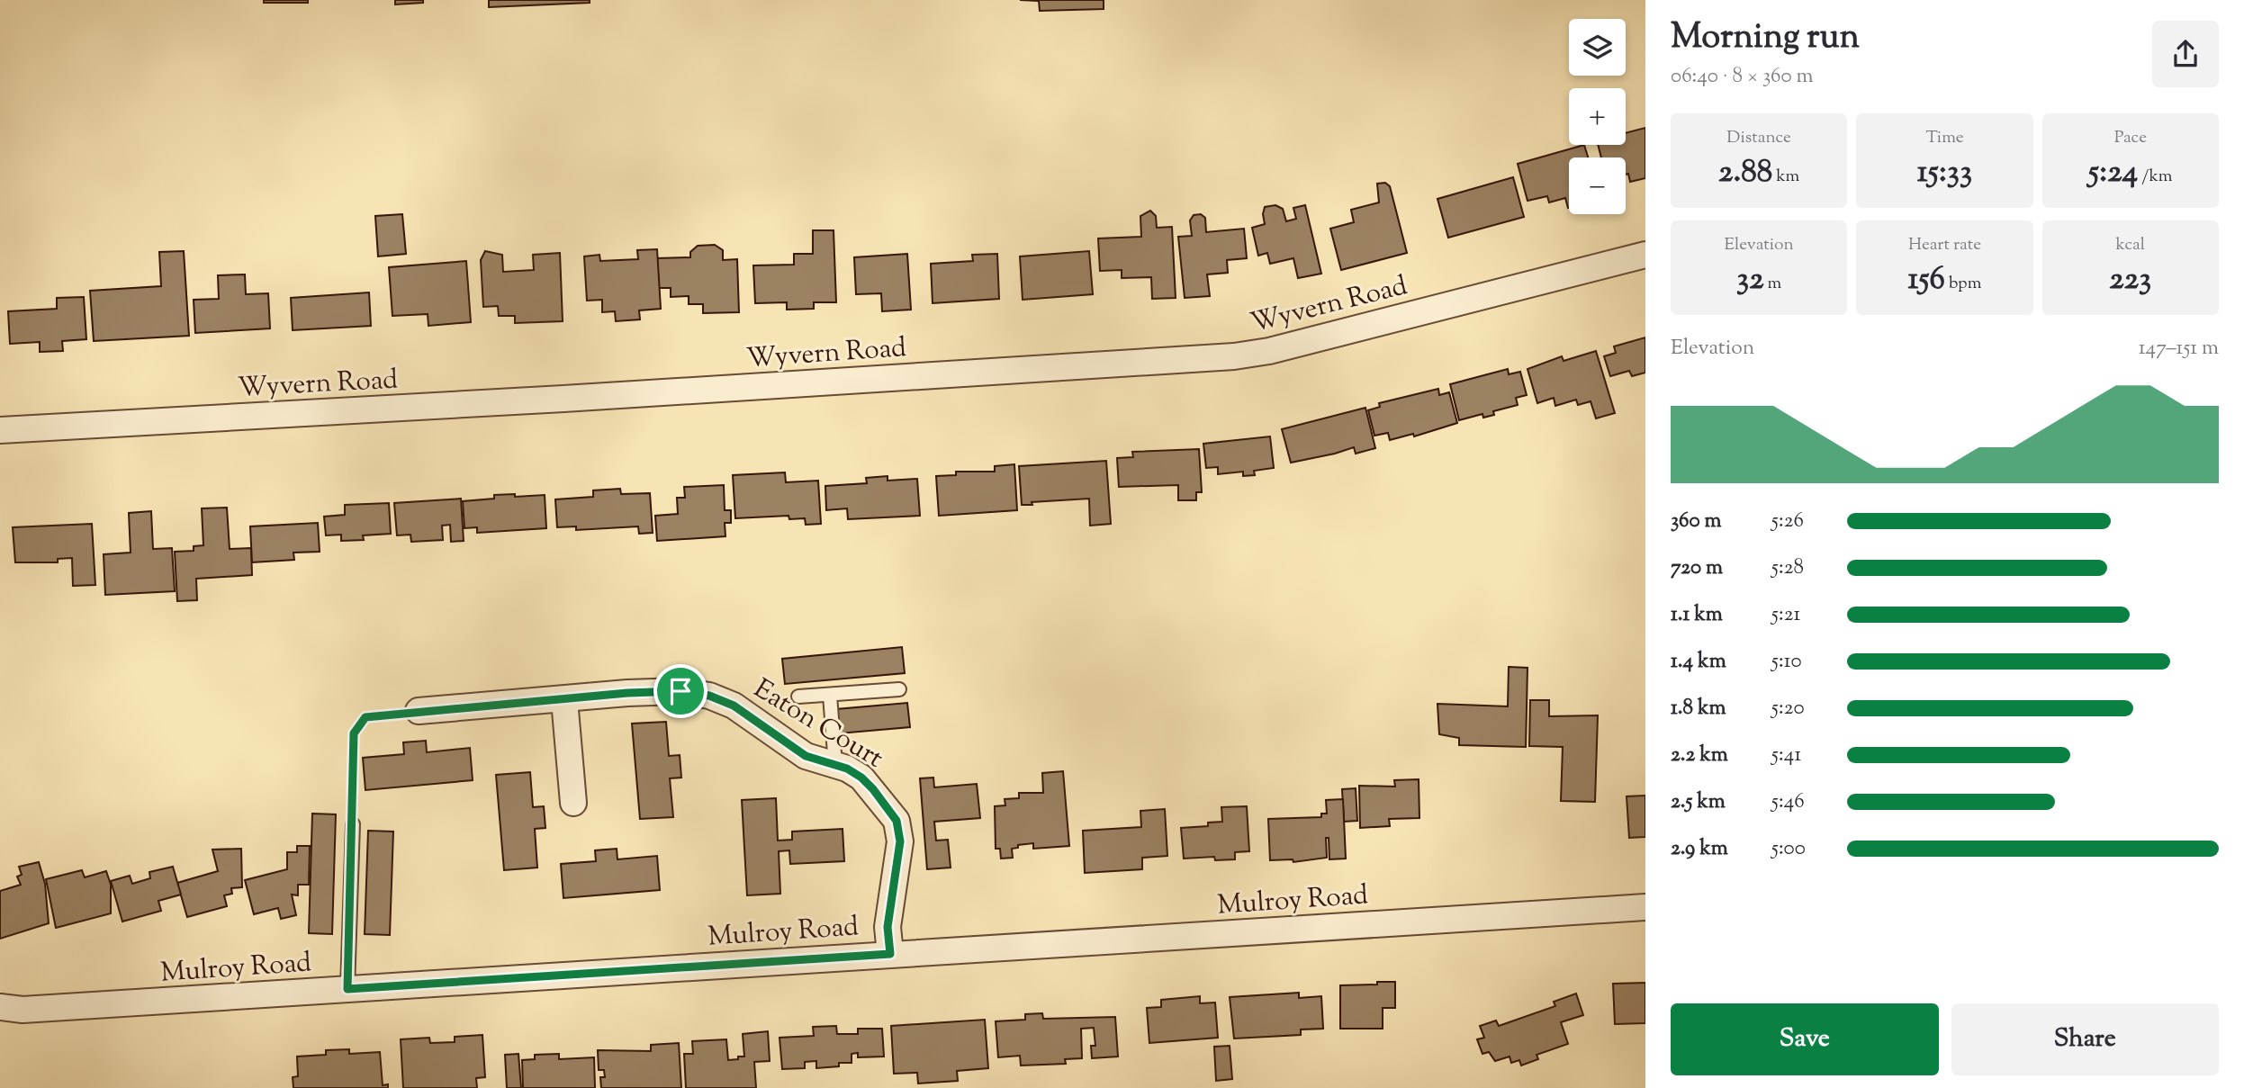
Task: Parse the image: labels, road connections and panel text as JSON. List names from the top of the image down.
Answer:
{
  "streets": {
    "street": ["Wyvern Road", "Eaton Court", "Mulroy Road"]
  },
  "crossings": [
    ["Eaton Court", "Mulroy Road"]
  ],
  "page": {
    "heading": ["Morning run", "06:40 · 8 × 360 m"],
    "map_buttons": ["+", "−"],
    "stats": [
      ["Distance", "2.88 km"],
      ["Time", "15:33"],
      ["Pace", "5:24 /km"],
      ["Elevation", "32 m"],
      ["Heart rate", "156 bpm"],
      ["kcal", "223"]
    ],
    "chart": ["Elevation", "147–151 m"],
    "list": [
      {
        "name": "360 m",
        "note": "5:26"
      },
      {
        "name": "720 m",
        "note": "5:28"
      },
      {
        "name": "1.1 km",
        "note": "5:21"
      },
      {
        "name": "1.4 km",
        "note": "5:10"
      },
      {
        "name": "1.8 km",
        "note": "5:20"
      },
      {
        "name": "2.2 km",
        "note": "5:41"
      },
      {
        "name": "2.5 km",
        "note": "5:46"
      },
      {
        "name": "2.9 km",
        "note": "5:00"
      }
    ],
    "buttons": ["Save", "Share"]
  }
}
